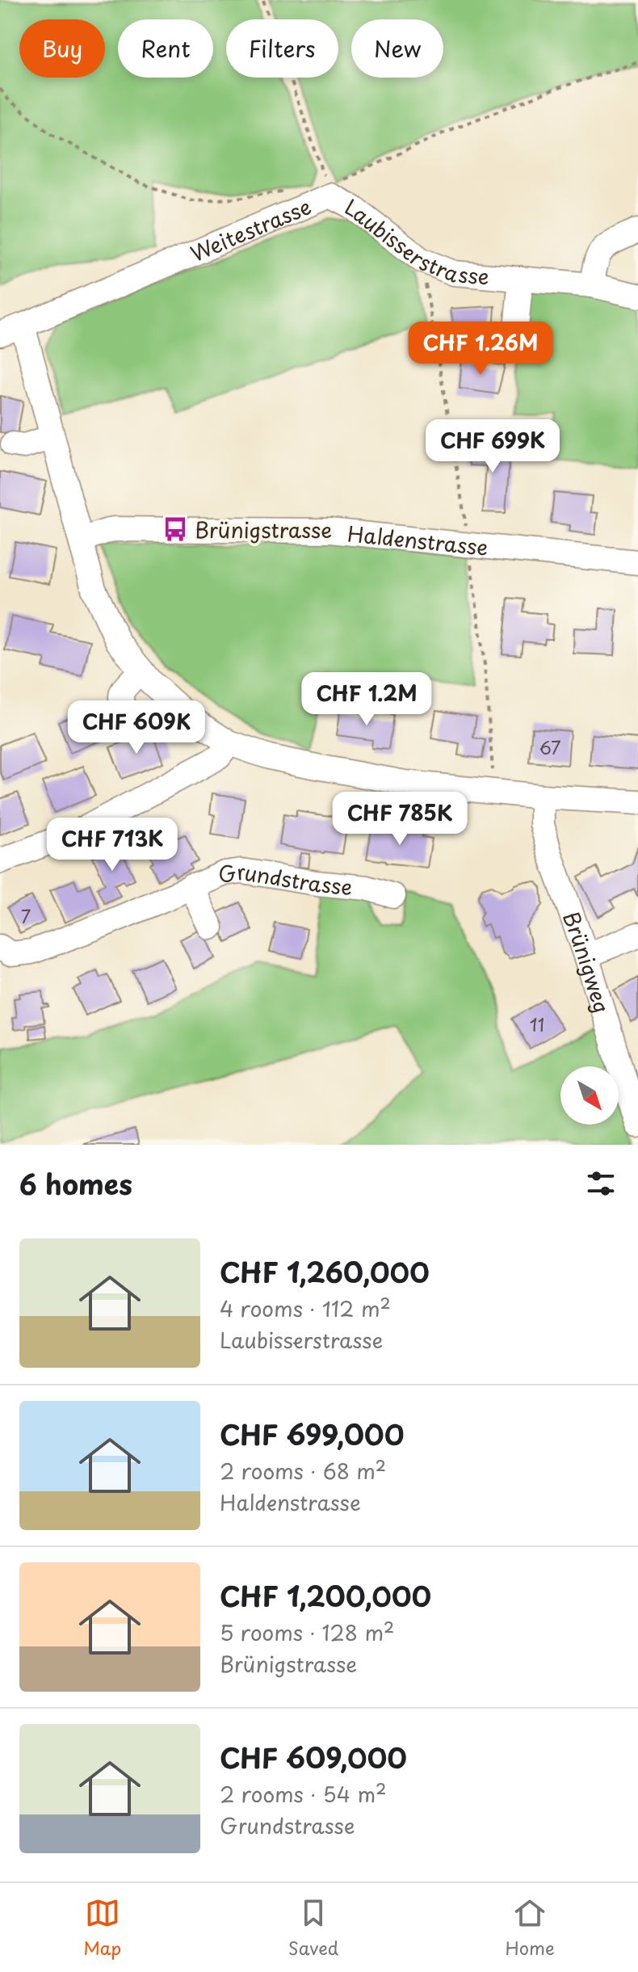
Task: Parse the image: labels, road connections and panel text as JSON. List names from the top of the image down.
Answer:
{
  "streets": {
    "street": [
      "Weitestrasse",
      "Laubisserstrasse",
      "Haldenstrasse",
      "Grundstrasse",
      "Brünigweg"
    ]
  },
  "crossings": [
    ["Weitestrasse", "Laubisserstrasse"]
  ],
  "places": {
    "bus stop": ["Brünigstrasse"]
  },
  "house_numbers": ["67", "7", "11"],
  "north": "bottom right",
  "page": {
    "chip": [
      "Buy",
      "Rent",
      "Filters",
      "New"
    ],
    "price": [
      "CHF 1.26M",
      "CHF 699K",
      "CHF 1.2M",
      "CHF 609K",
      "CHF 785K",
      "CHF 713K"
    ],
    "heading": "6 homes",
    "list": [
      {
        "name": "CHF 1,260,000",
        "note": "4 rooms · 112 m² · Laubisserstrasse"
      },
      {
        "name": "CHF 699,000",
        "note": "2 rooms · 68 m² · Haldenstrasse"
      },
      {
        "name": "CHF 1,200,000",
        "note": "5 rooms · 128 m² · Brünigstrasse"
      },
      {
        "name": "CHF 609,000",
        "note": "2 rooms · 54 m² · Grundstrasse"
      }
    ],
    "tabs": ["Map", "Saved", "Home"]
  }
}
